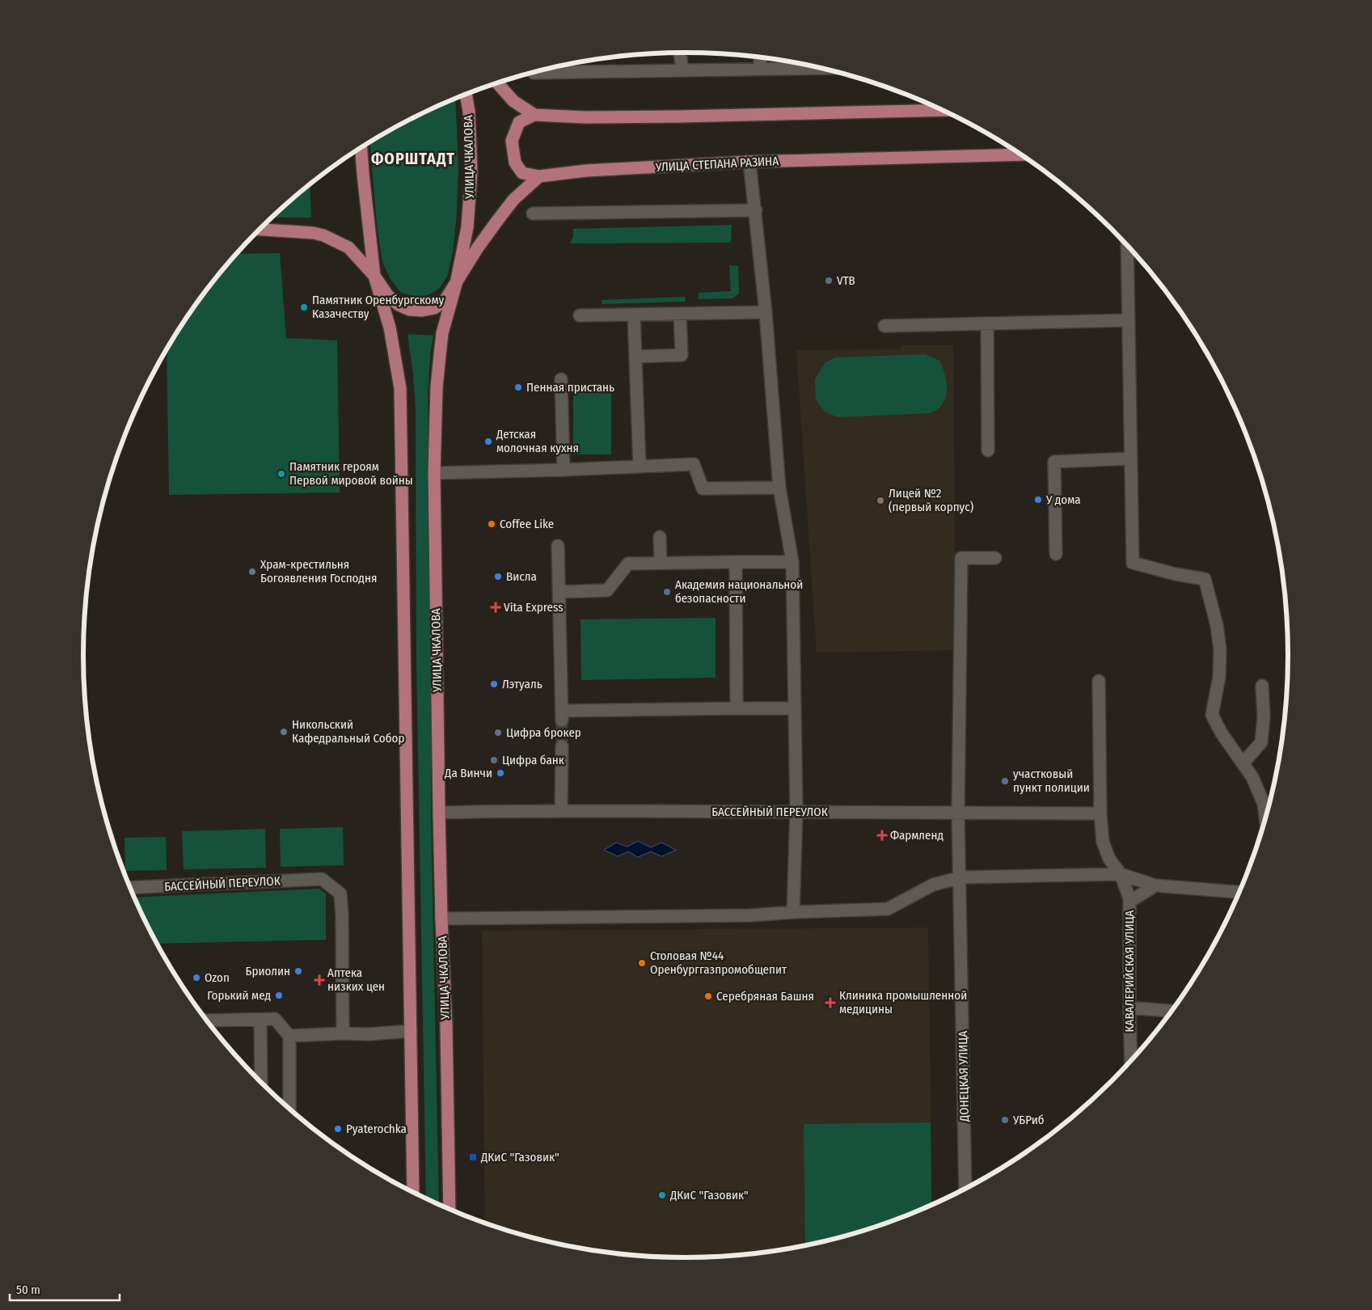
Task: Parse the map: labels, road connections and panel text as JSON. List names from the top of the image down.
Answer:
{
  "streets": {
    "main road": ["УЛИЦА ЧКАЛОВА", "УЛИЦА СТЕПАНА РАЗИНА"],
    "street": ["БАССЕЙНЫЙ ПЕРЕУЛОК", "КАВАЛЕРИЙСКАЯ УЛИЦА", "ДОНЕЦКАЯ УЛИЦА"]
  },
  "crossings": [
    ["УЛИЦА ЧКАЛОВА", "БАССЕЙНЫЙ ПЕРЕУЛОК"],
    ["БАССЕЙНЫЙ ПЕРЕУЛОК", "КАВАЛЕРИЙСКАЯ УЛИЦА"],
    ["БАССЕЙНЫЙ ПЕРЕУЛОК", "ДОНЕЦКАЯ УЛИЦА"]
  ],
  "districts": ["ФОРШТАДТ"],
  "places": {
    "other": [
      "VTB",
      "Памятник Оренбургскому Казачеству",
      "Пенная пристань",
      "Детская молочная кухня",
      "Памятник героям Первой мировой войны",
      "У дома",
      "Лицей №2 (первый корпус)",
      "Coffee Like",
      "Храм-крестильня Богоявления Господня",
      "Висла",
      "Академия национальной безопасности",
      "Лэтуаль",
      "Никольский Кафедральный Собор",
      "Цифра брокер",
      "Цифра банк",
      "Да Винчи",
      "участковый пункт полиции",
      "Столовая №44 Оренбурггазпромобщепит",
      "Бриолин",
      "Ozon",
      "Горький мед",
      "Серебряная Башня",
      "УБРиб",
      "Pyaterochka",
      "ДКиC \"Газовик\""
    ],
    "health": [
      "Vita Express",
      "Фармленд",
      "Аптека низких цен",
      "Клиника промышленной медицины"
    ],
    "transit": ["ДКиС \"Газовик\""]
  },
  "scale_bar": "50 m"
}
